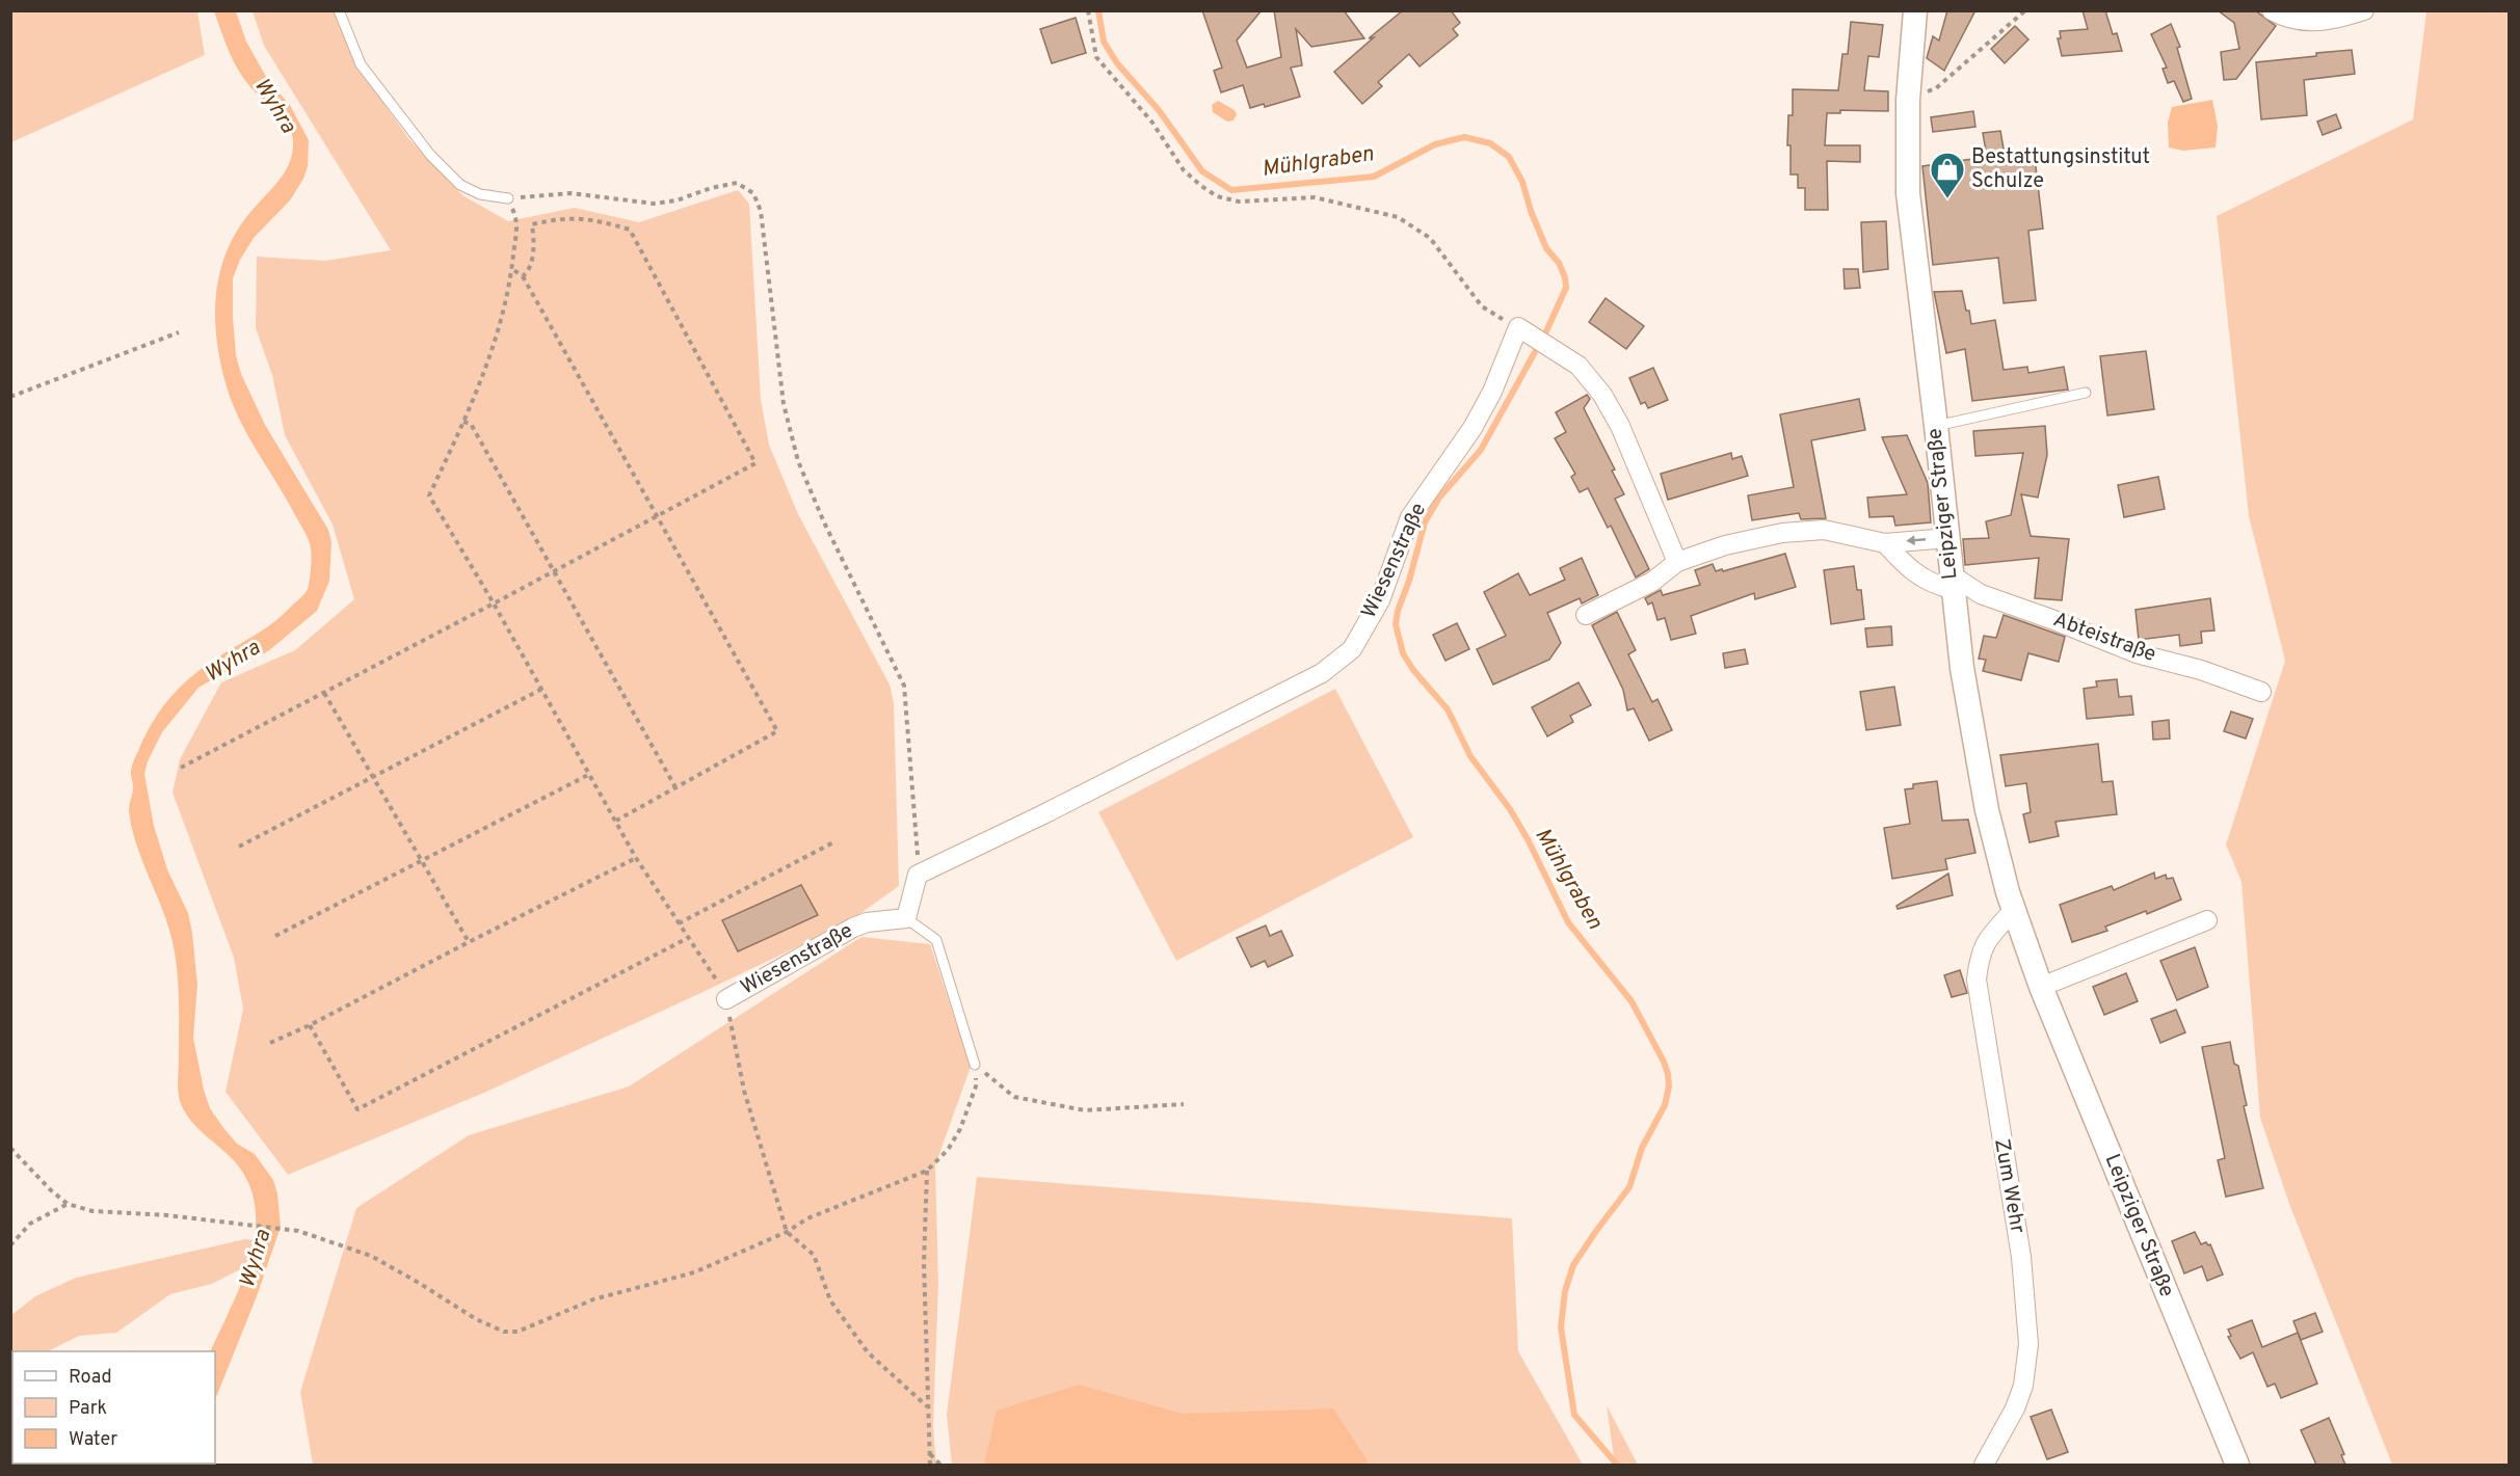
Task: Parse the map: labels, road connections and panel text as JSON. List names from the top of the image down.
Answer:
{
  "streets": {
    "street": [
      "Leipziger Straße",
      "Wiesenstraße",
      "Abteistraße",
      "Zum Wehr"
    ]
  },
  "crossings": [
    ["Leipziger Straße", "Abteistraße"],
    ["Leipziger Straße", "Zum Wehr"]
  ],
  "water": ["Wyhra", "Mühlgraben"],
  "places": {
    "shop": ["Bestattungsinstitut Schulze"]
  },
  "legend": ["Road", "Park", "Water"]
}
